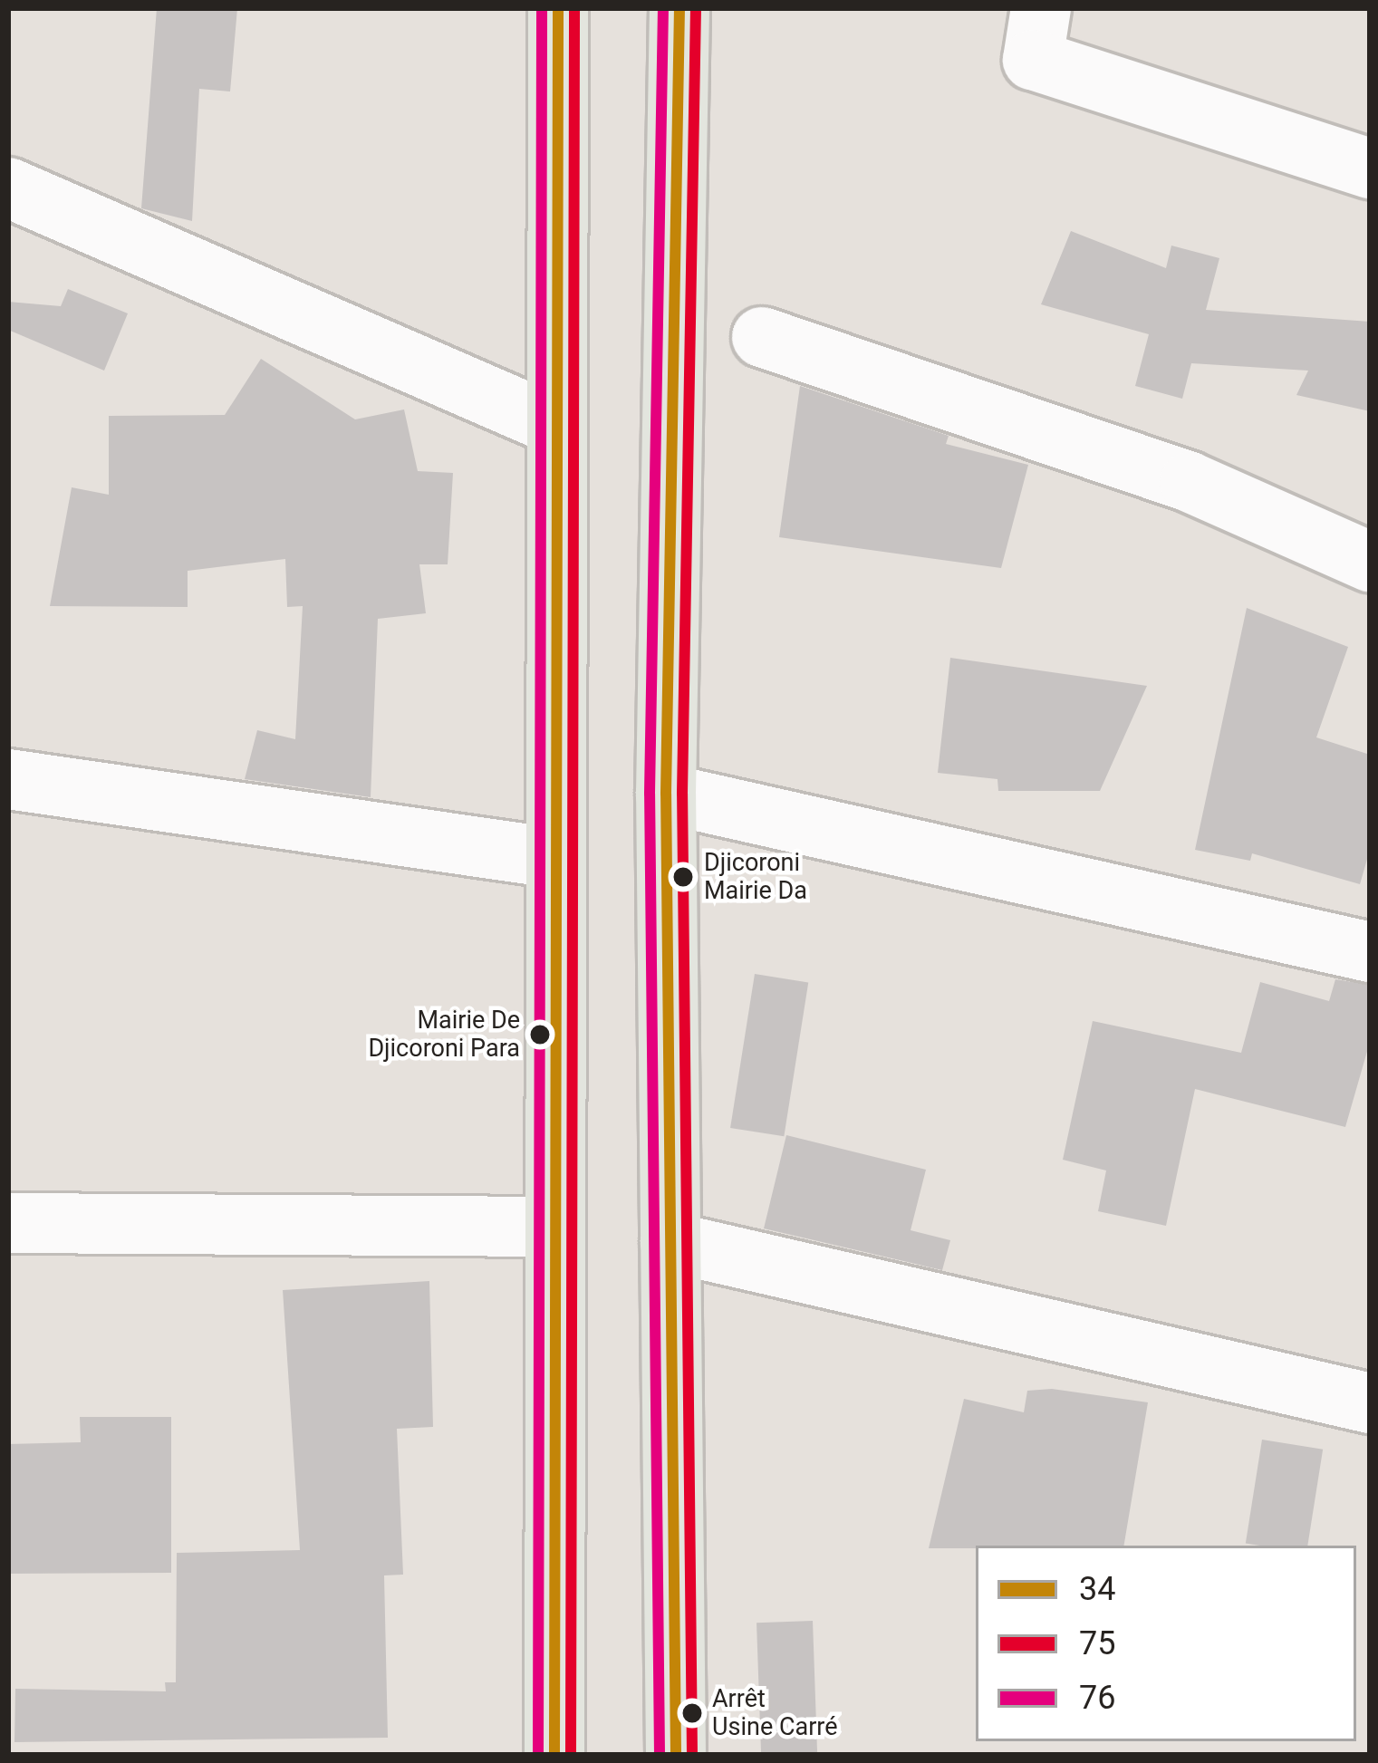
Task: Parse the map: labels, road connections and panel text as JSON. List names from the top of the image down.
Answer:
{
  "places": ["Djicoroni Mairie Da", "Mairie De Djicoroni Para", "Arrêt Usine Carré"],
  "lines": ["transit line 34", "transit line 75", "transit line 76"],
  "legend": ["34", "75", "76"]
}
